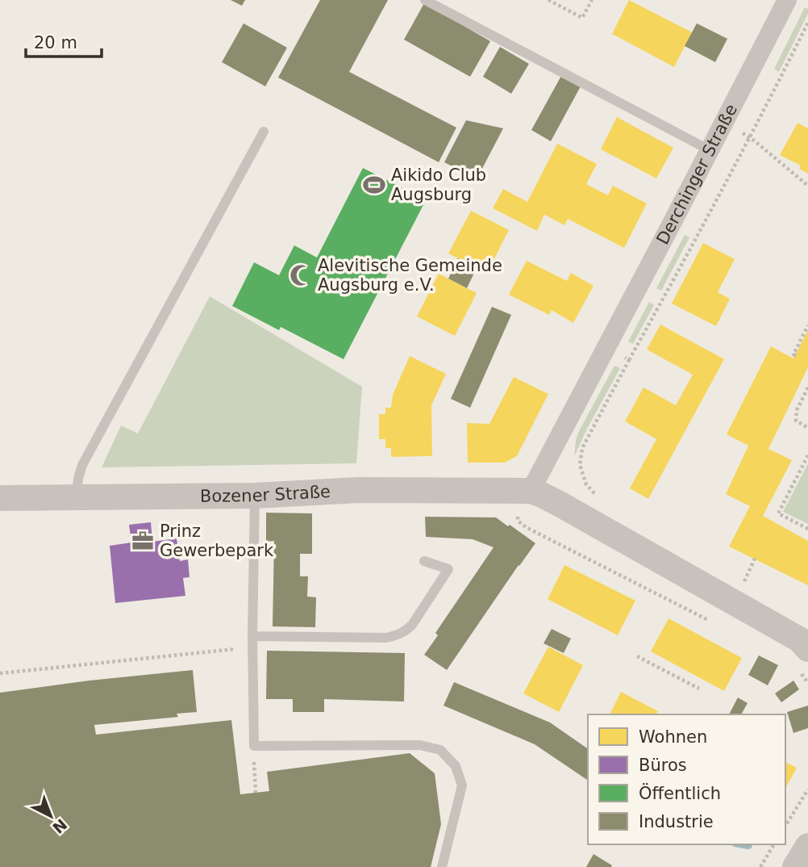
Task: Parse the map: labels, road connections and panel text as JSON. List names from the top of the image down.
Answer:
{
  "streets": {
    "street": ["Derchinger Straße", "Bozener Straße"]
  },
  "crossings": [
    ["Derchinger Straße", "Bozener Straße"]
  ],
  "places": {
    "sports": ["Aikido Club Augsburg"],
    "mosque": ["Alevitische Gemeinde Augsburg e.V."],
    "office": ["Prinz Gewerbepark"]
  },
  "legend": [
    "Wohnen",
    "Büros",
    "Öffentlich",
    "Industrie"
  ],
  "scale_bar": "20 m",
  "north": "bottom right"
}
